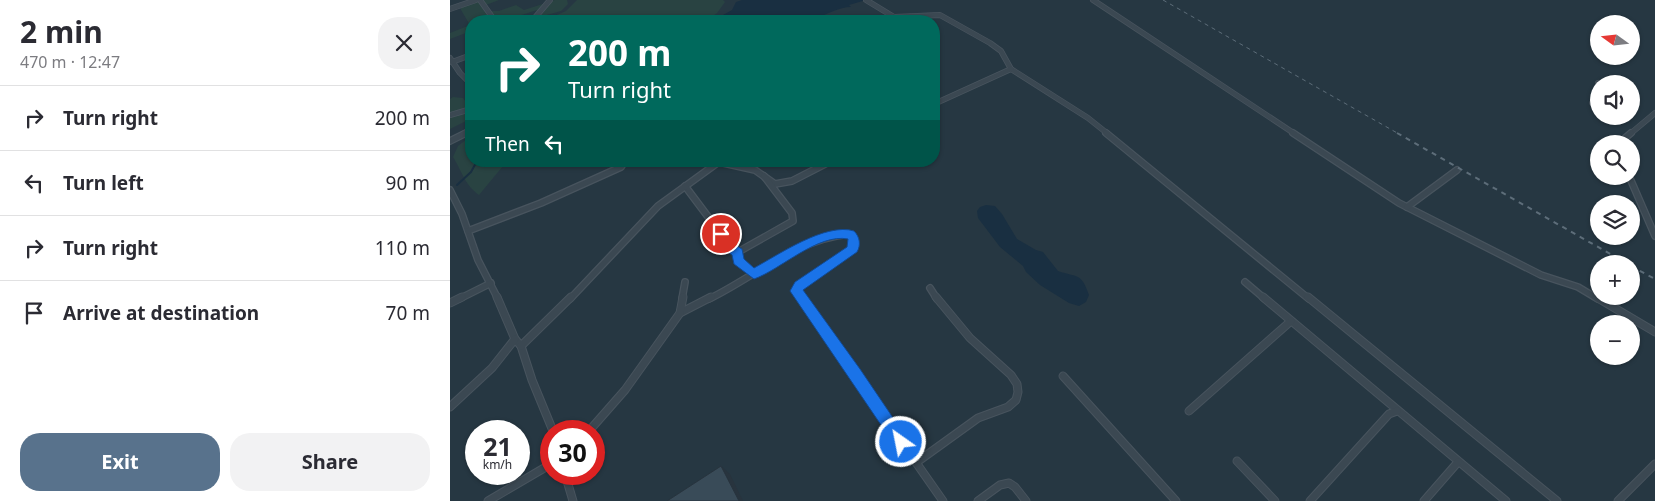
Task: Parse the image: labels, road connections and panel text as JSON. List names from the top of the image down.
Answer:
{
  "north": "left",
  "page": {
    "heading": ["2 min", "470 m · 12:47"],
    "map_buttons": ["+", "−"],
    "turn": ["200 m", "Turn right"],
    "list": [
      {
        "name": "Turn right",
        "value": "200 m"
      },
      {
        "name": "Turn left",
        "value": "90 m"
      },
      {
        "name": "Turn right",
        "value": "110 m"
      },
      {
        "name": "Arrive at destination",
        "value": "70 m"
      }
    ],
    "then": "Then",
    "speed": "21 km/h",
    "limit": "30",
    "buttons": ["Exit", "Share"]
  }
}
